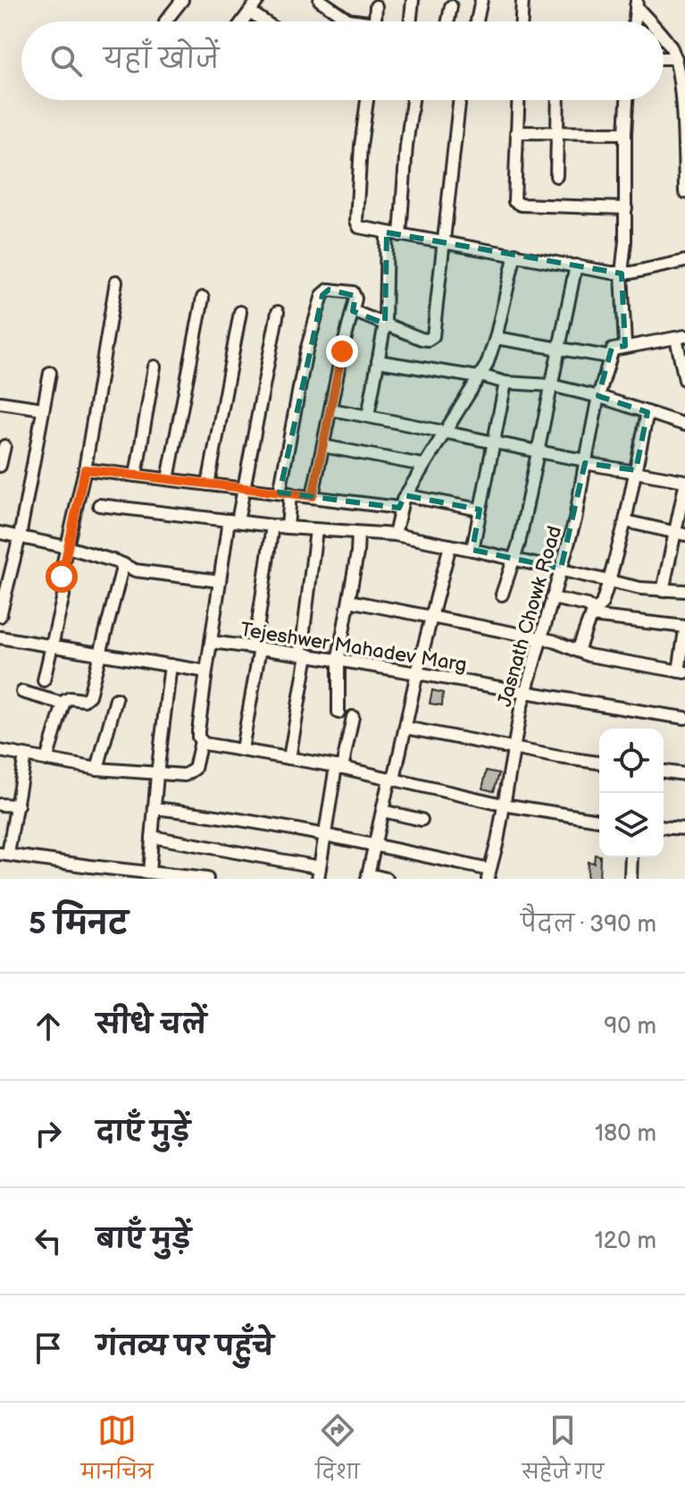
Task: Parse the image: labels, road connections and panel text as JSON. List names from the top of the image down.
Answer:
{
  "streets": {
    "street": ["Jasnath Chowk Road", "Tejeshwer Mahadev Marg"]
  },
  "crossings": [
    ["Jasnath Chowk Road", "Tejeshwer Mahadev Marg"]
  ],
  "page": {
    "search": "यहाँ खोजें",
    "heading": ["5 मिनट", "पैदल · 390 m"],
    "list": [
      ["सीधे चलें", "90 m"],
      ["दाएँ मुड़ें", "180 m"],
      ["बाएँ मुड़ें", "120 m"],
      "गंतव्य पर पहुँचे"
    ],
    "nav": ["मानचित्र", "दिशा", "सहेजे गए"]
  }
}
